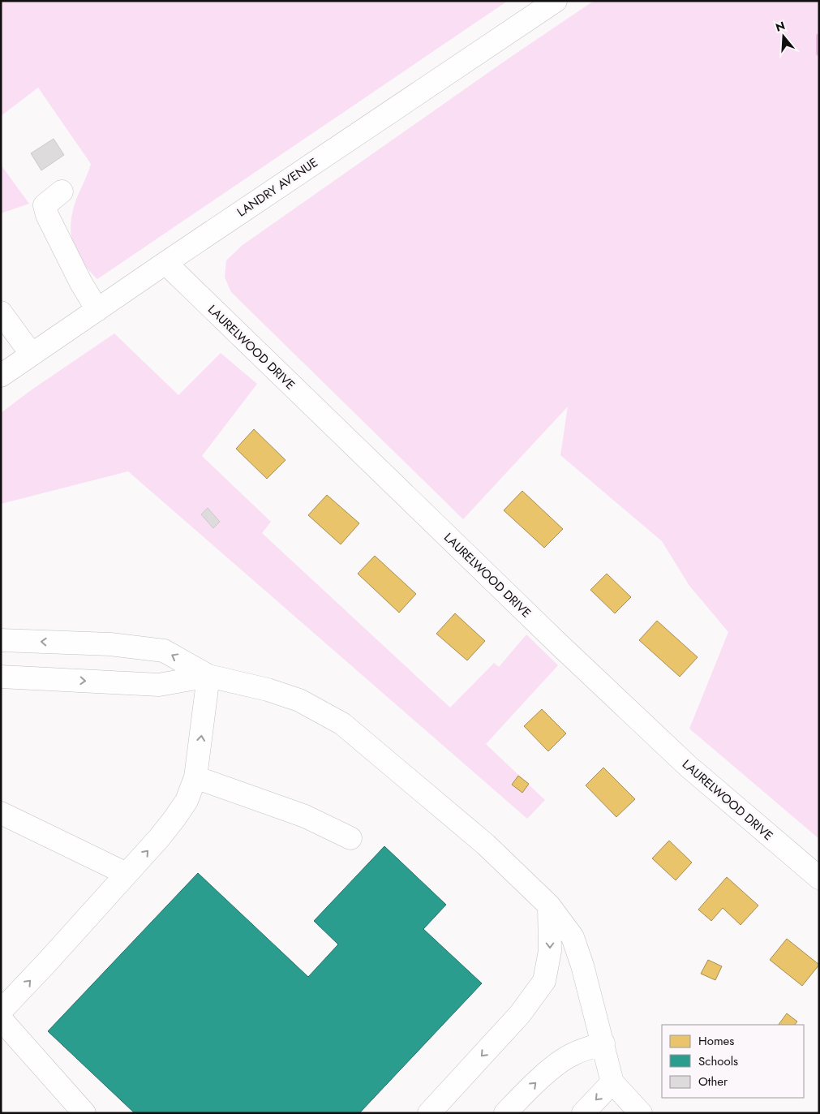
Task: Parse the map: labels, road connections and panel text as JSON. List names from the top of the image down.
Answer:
{
  "streets": {
    "street": ["LANDRY AVENUE", "LAURELWOOD DRIVE"]
  },
  "crossings": [
    ["LANDRY AVENUE", "LAURELWOOD DRIVE"]
  ],
  "legend": ["Homes", "Schools", "Other"],
  "north": "top"
}
